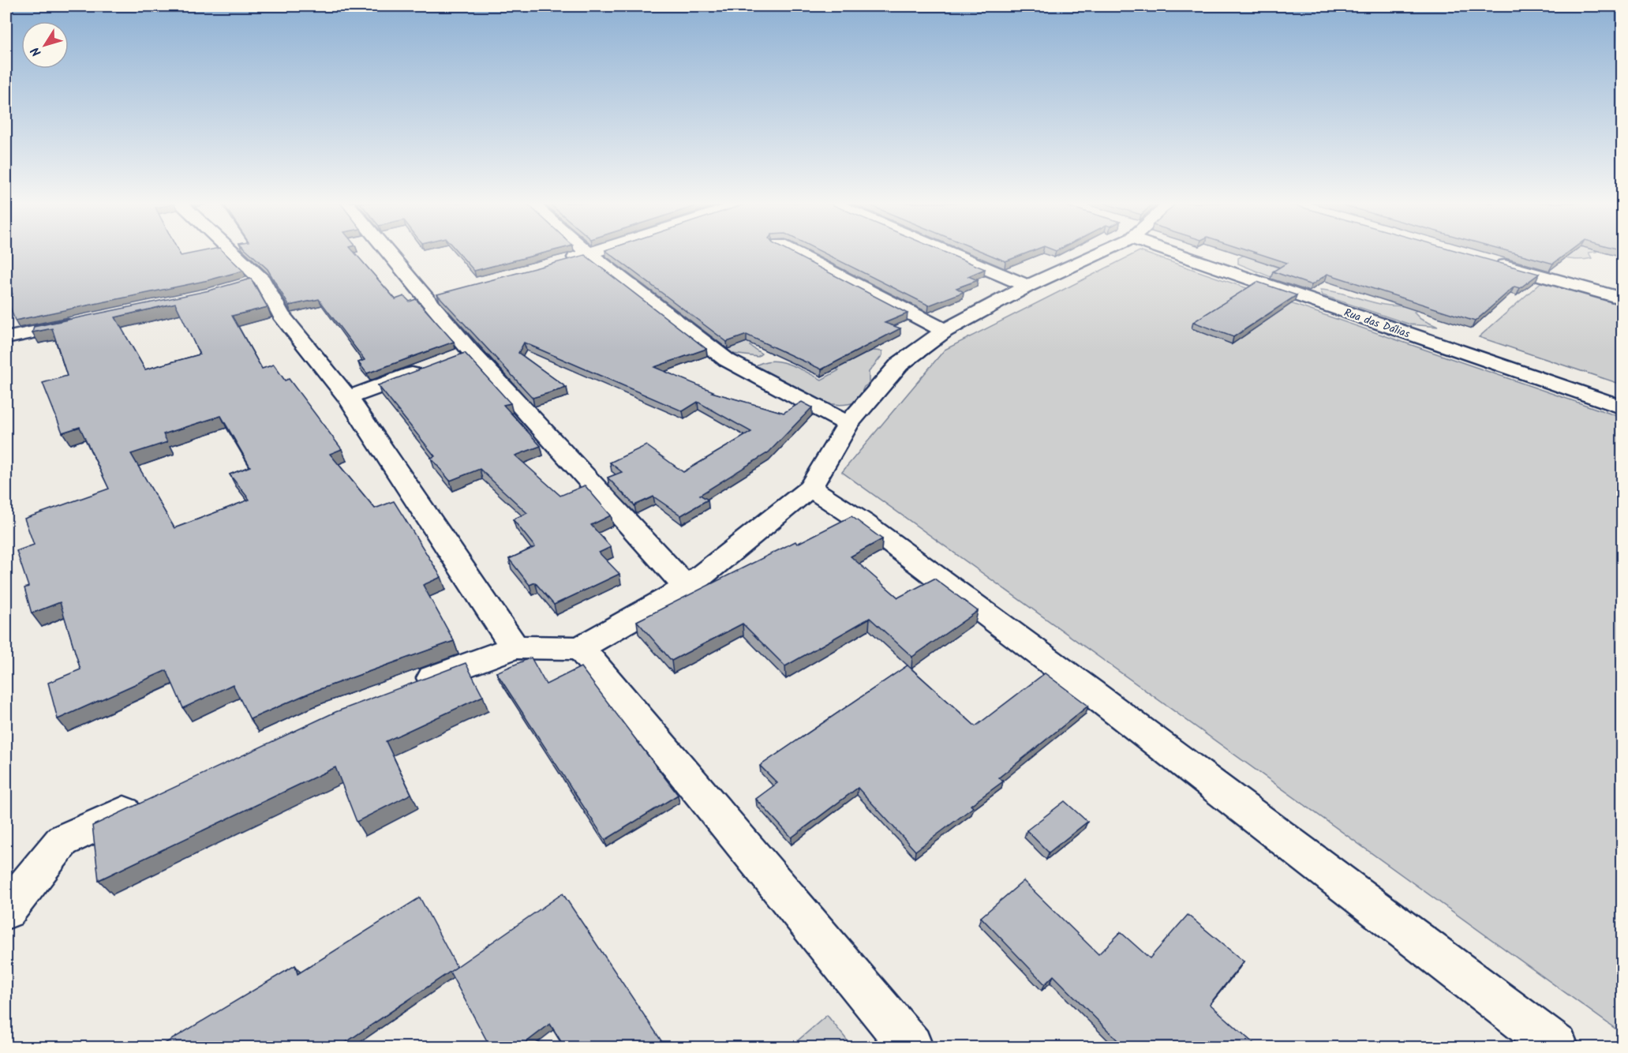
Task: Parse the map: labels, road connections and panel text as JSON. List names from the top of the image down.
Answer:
{
  "streets": {
    "street": ["Rua das Dálias"]
  },
  "north": "bottom left"
}
